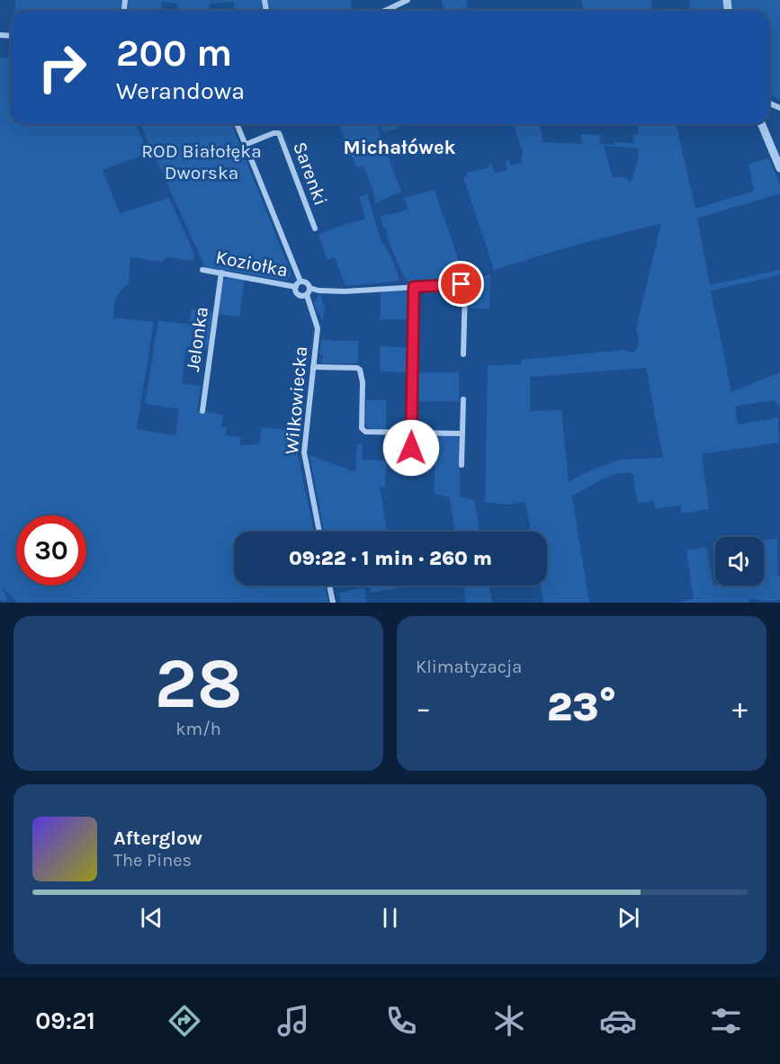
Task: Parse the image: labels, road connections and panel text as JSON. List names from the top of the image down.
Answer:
{
  "streets": {
    "street": [
      "Sarenki",
      "Koziołka",
      "Jelonka",
      "Wilkowiecka"
    ]
  },
  "crossings": [
    ["Koziołka", "Jelonka"],
    ["Koziołka", "Wilkowiecka"]
  ],
  "districts": ["Michałówek"],
  "parks": ["ROD Białołęka Dworska"],
  "page": {
    "turn": ["200 m", "Werandowa"],
    "limit": "30",
    "trip": "09:22 · 1 min · 260 m",
    "tile": [
      ["28", "km/h"],
      "Klimatyzacja"
    ],
    "heat": ["−", "23°", "+"],
    "song": ["Afterglow", "The Pines"],
    "tabs": "09:21"
  }
}
